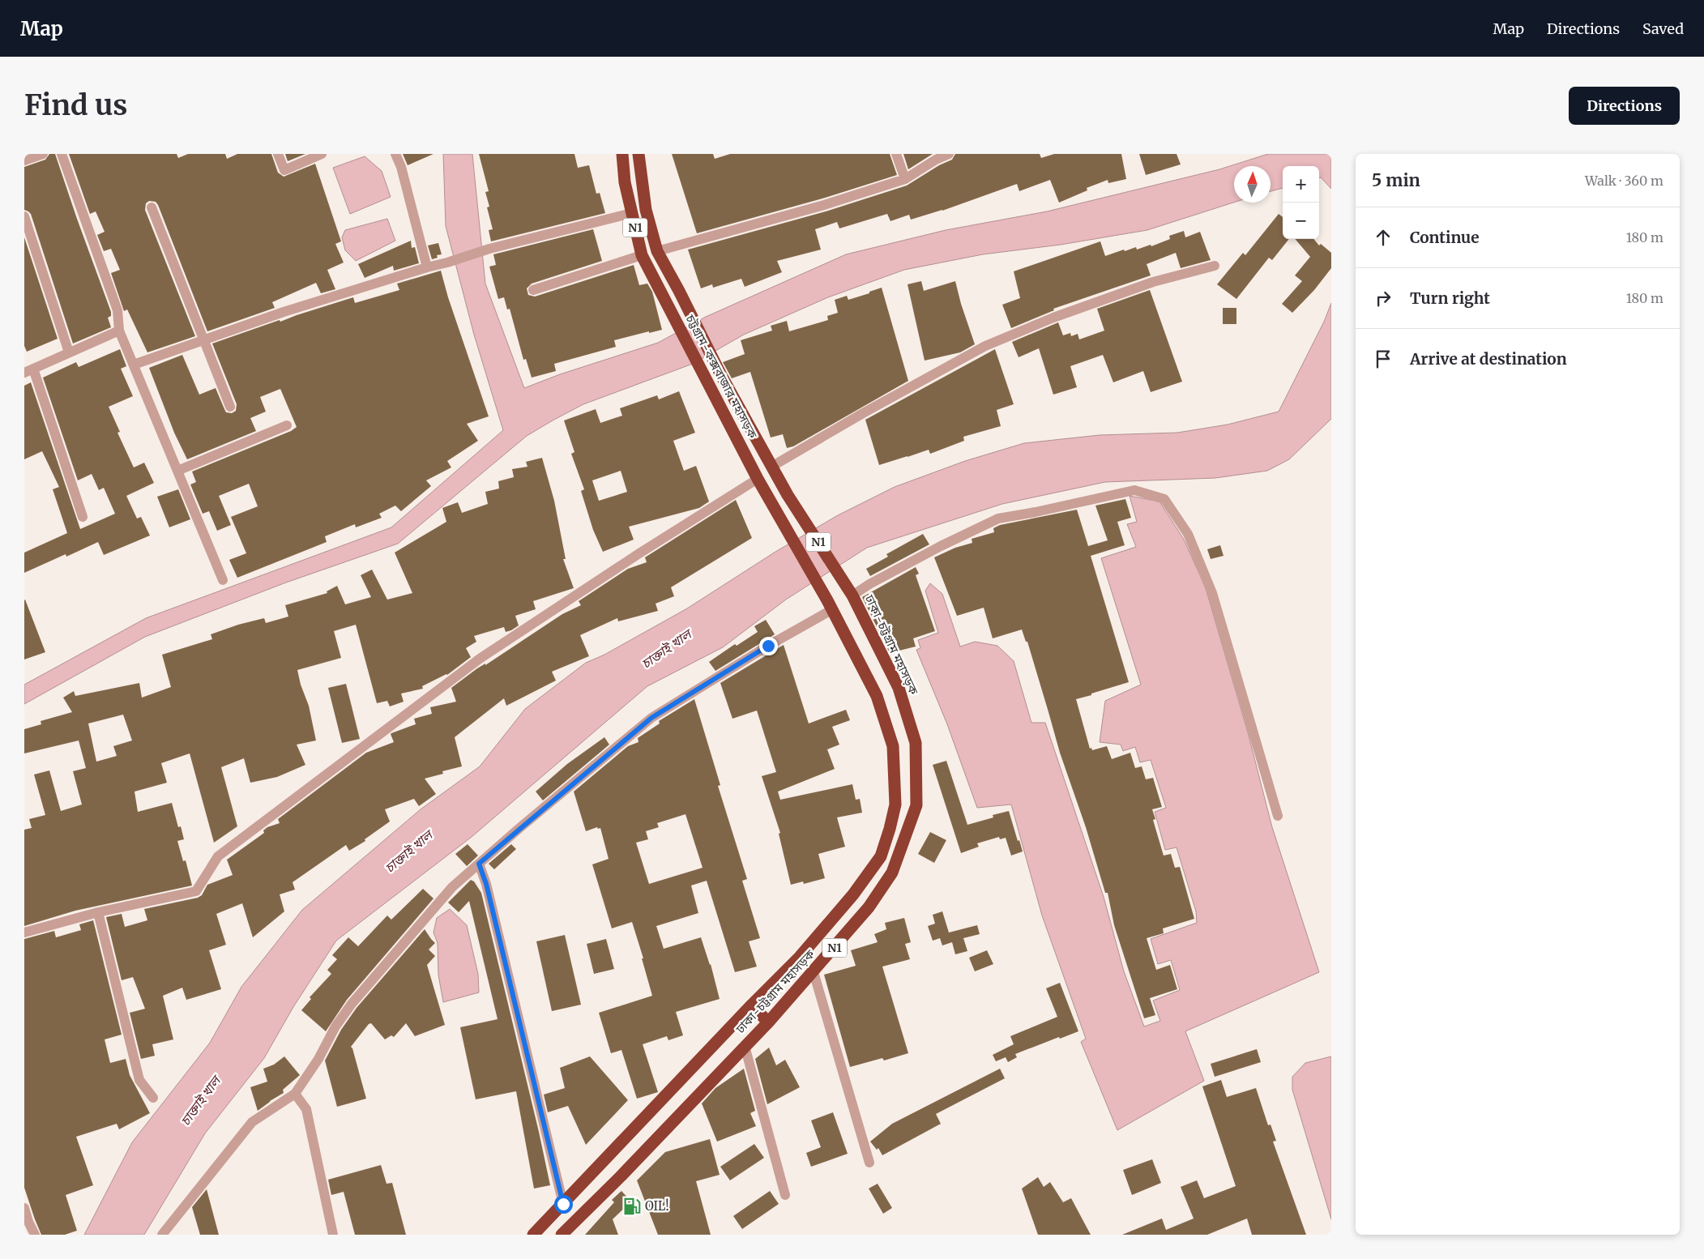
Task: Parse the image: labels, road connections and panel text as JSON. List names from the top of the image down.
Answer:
{
  "streets": {
    "highway": ["N1", "চট্টগ্রাম-কক্সবাজার মহাসড়ক", "ঢাকা-চট্টগ্রাম মহাসড়ক"]
  },
  "crossings": [
    ["চট্টগ্রাম-কক্সবাজার মহাসড়ক", "ঢাকা-চট্টগ্রাম মহাসড়ক"]
  ],
  "water": ["চাক্তাই খাল"],
  "places": {
    "fuel station": ["OIL!"]
  },
  "north": "top",
  "page": {
    "header": "Map",
    "nav": ["Map", "Directions", "Saved"],
    "buttons": "Directions",
    "title": "Find us",
    "heading": ["5 min", "Walk · 360 m"],
    "map_buttons": ["+", "−"],
    "list": [
      ["Continue", "180 m"],
      ["Turn right", "180 m"],
      "Arrive at destination"
    ]
  }
}
